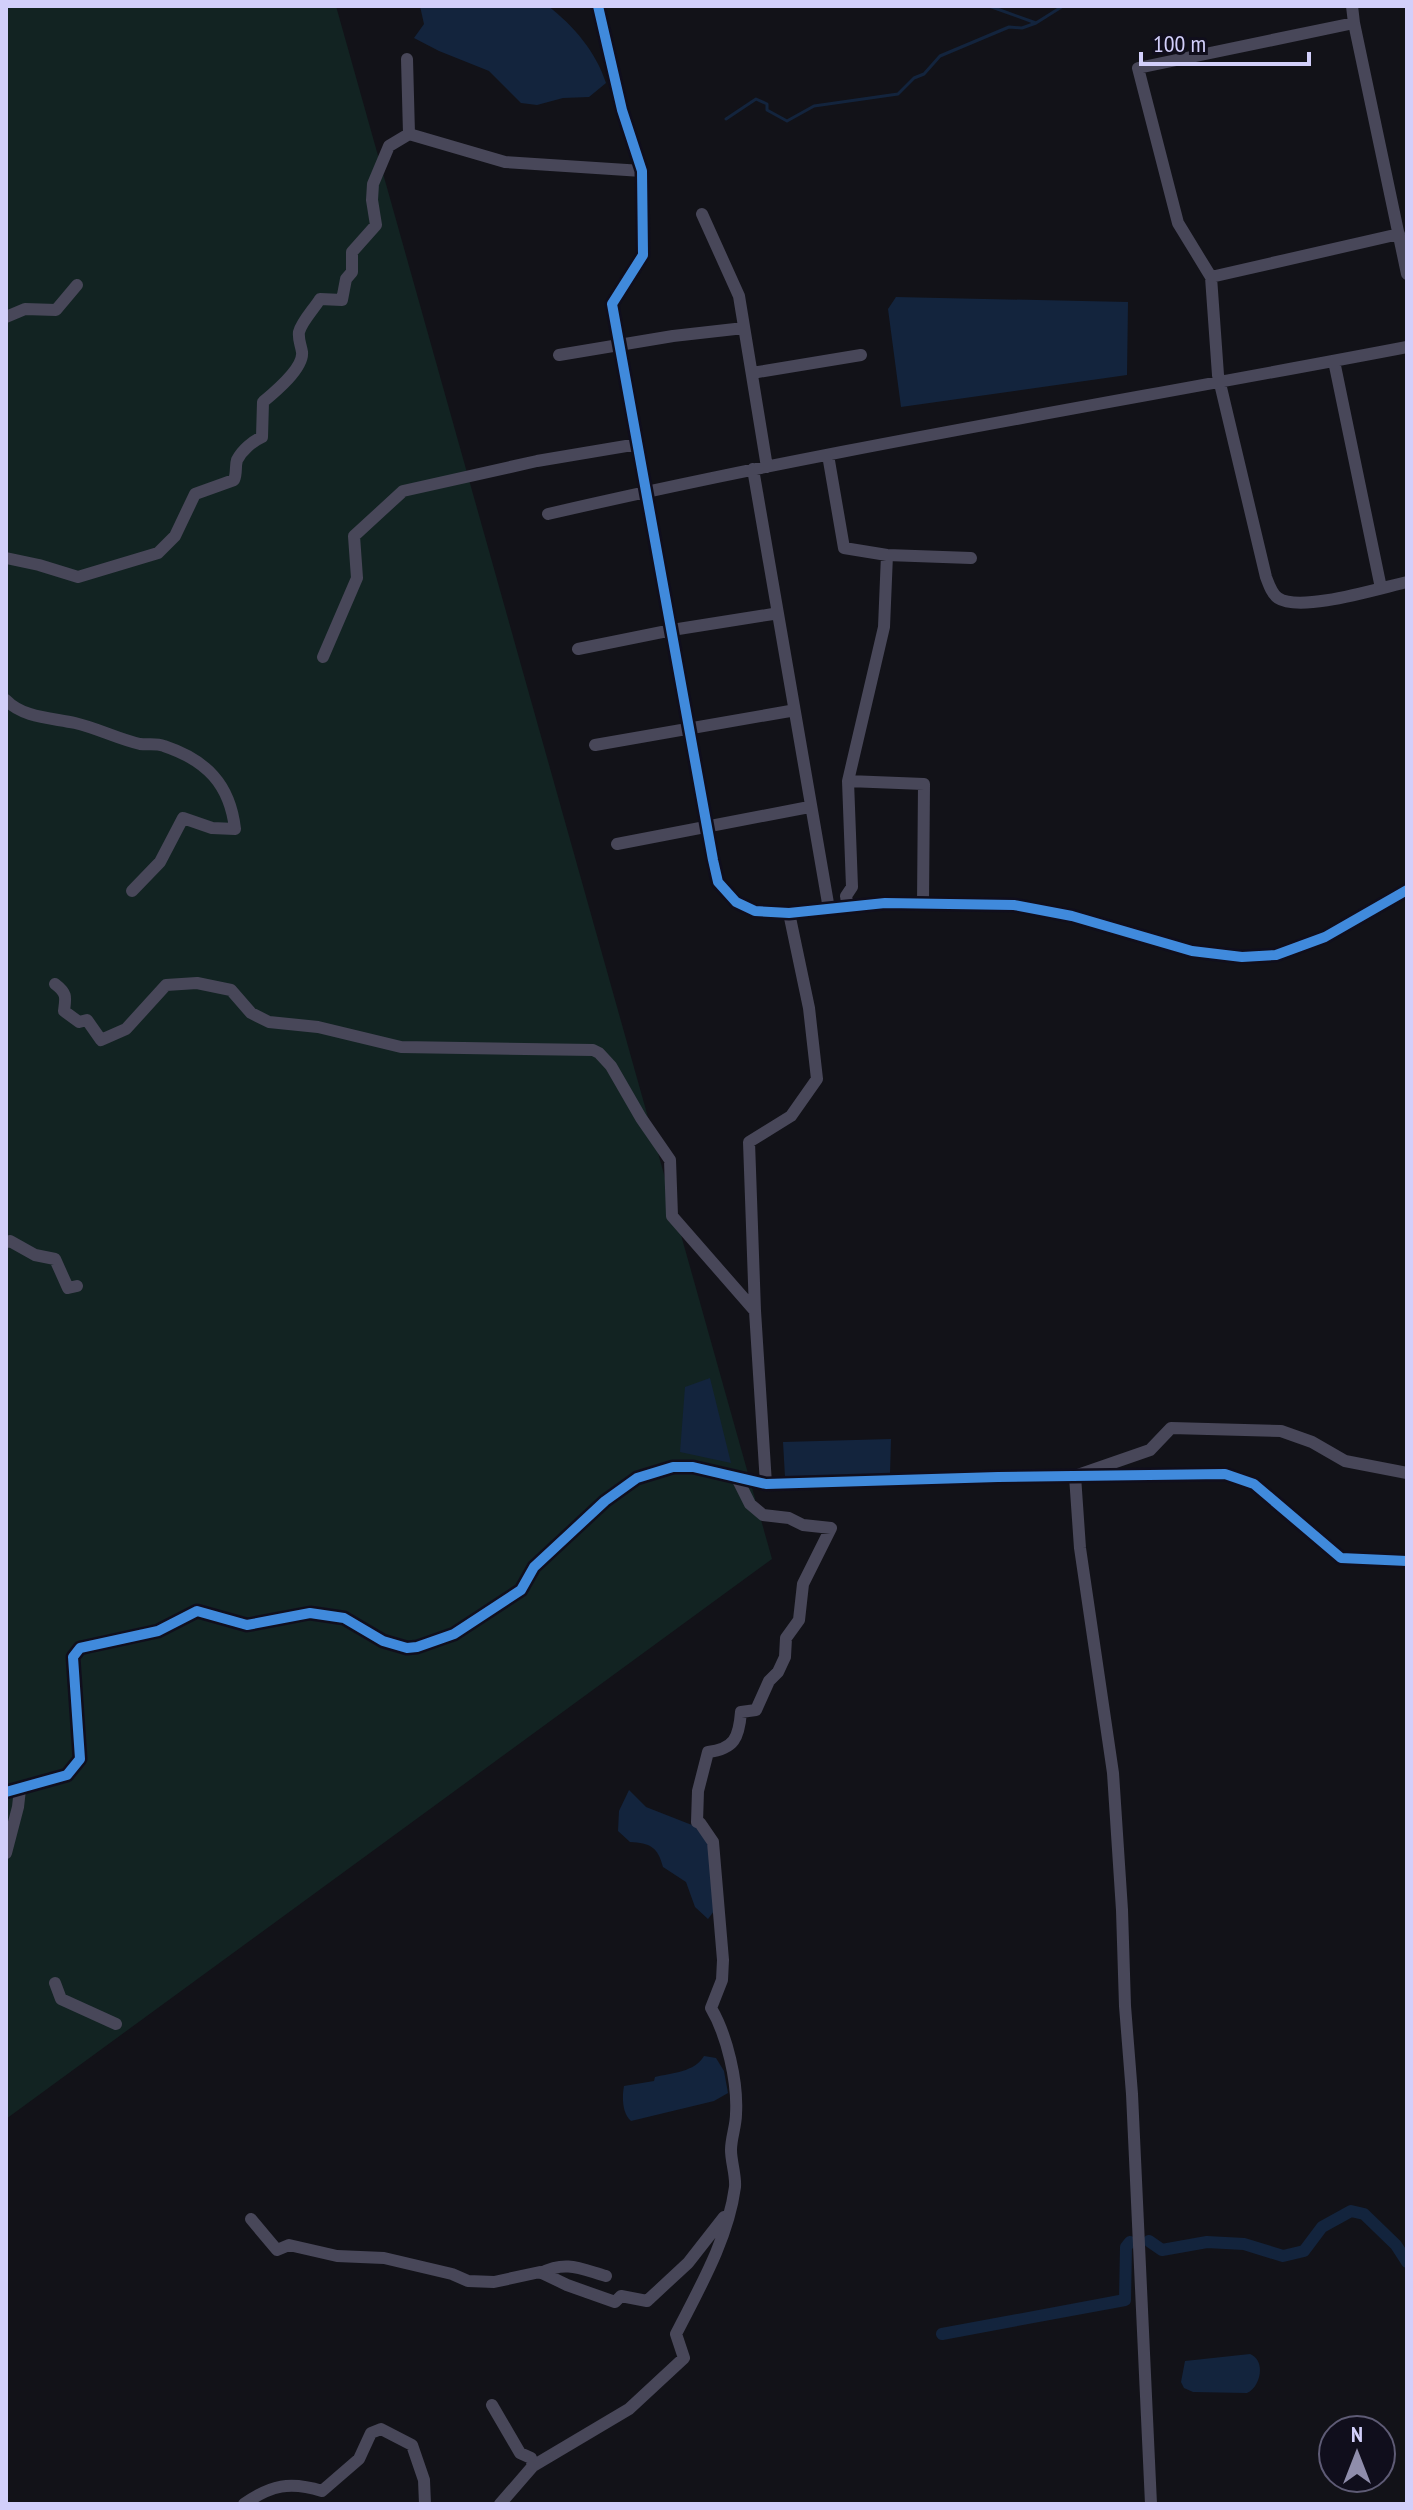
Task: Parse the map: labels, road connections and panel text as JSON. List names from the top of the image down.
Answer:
{
  "scale_bar": "100 m",
  "north": "top"
}
